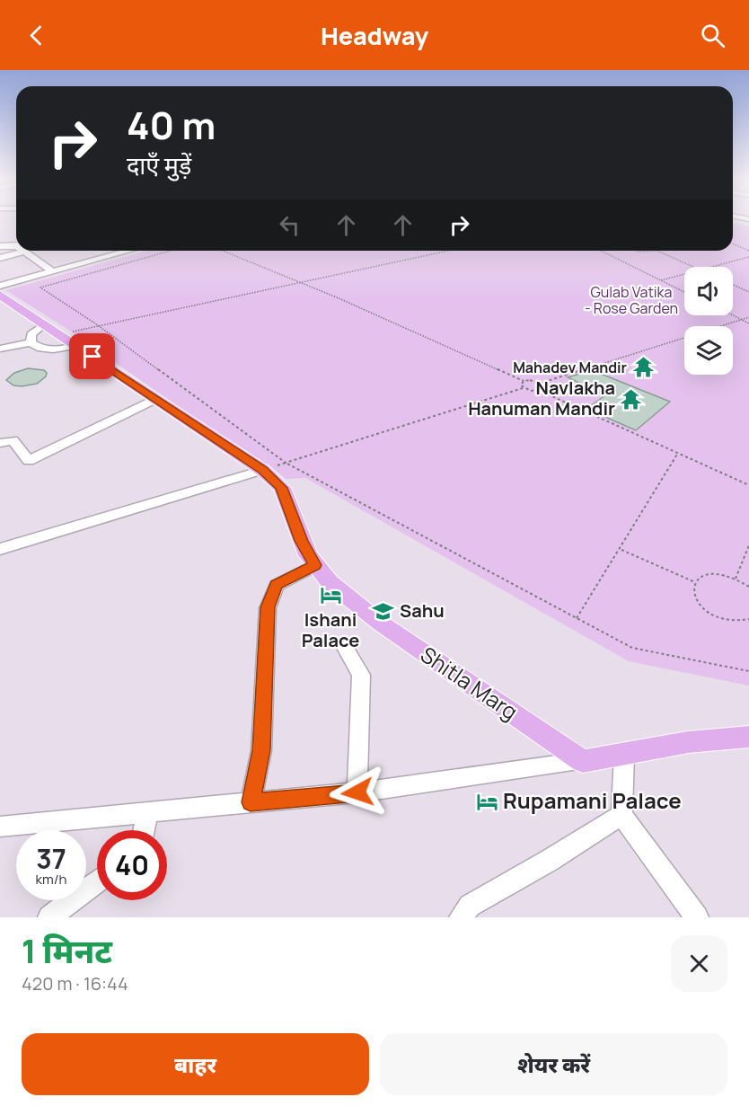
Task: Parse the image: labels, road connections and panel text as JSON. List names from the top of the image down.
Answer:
{
  "streets": {
    "main road": ["Shitla Marg"]
  },
  "parks": ["Gulab Vatika - Rose Garden"],
  "places": {
    "temple": ["Mahadev Mandir", "Navlakha Hanuman Mandir"],
    "hotel": ["Ishani Palace", "Rupamani Palace"],
    "school or university": ["Sahu"]
  },
  "page": {
    "header": "Headway",
    "turn": ["40 m", "दाएँ मुड़ें"],
    "speed": "37 km/h",
    "limit": "40",
    "heading": ["1 मिनट", "420 m · 16:44"],
    "buttons": ["बाहर", "शेयर करें"]
  }
}
